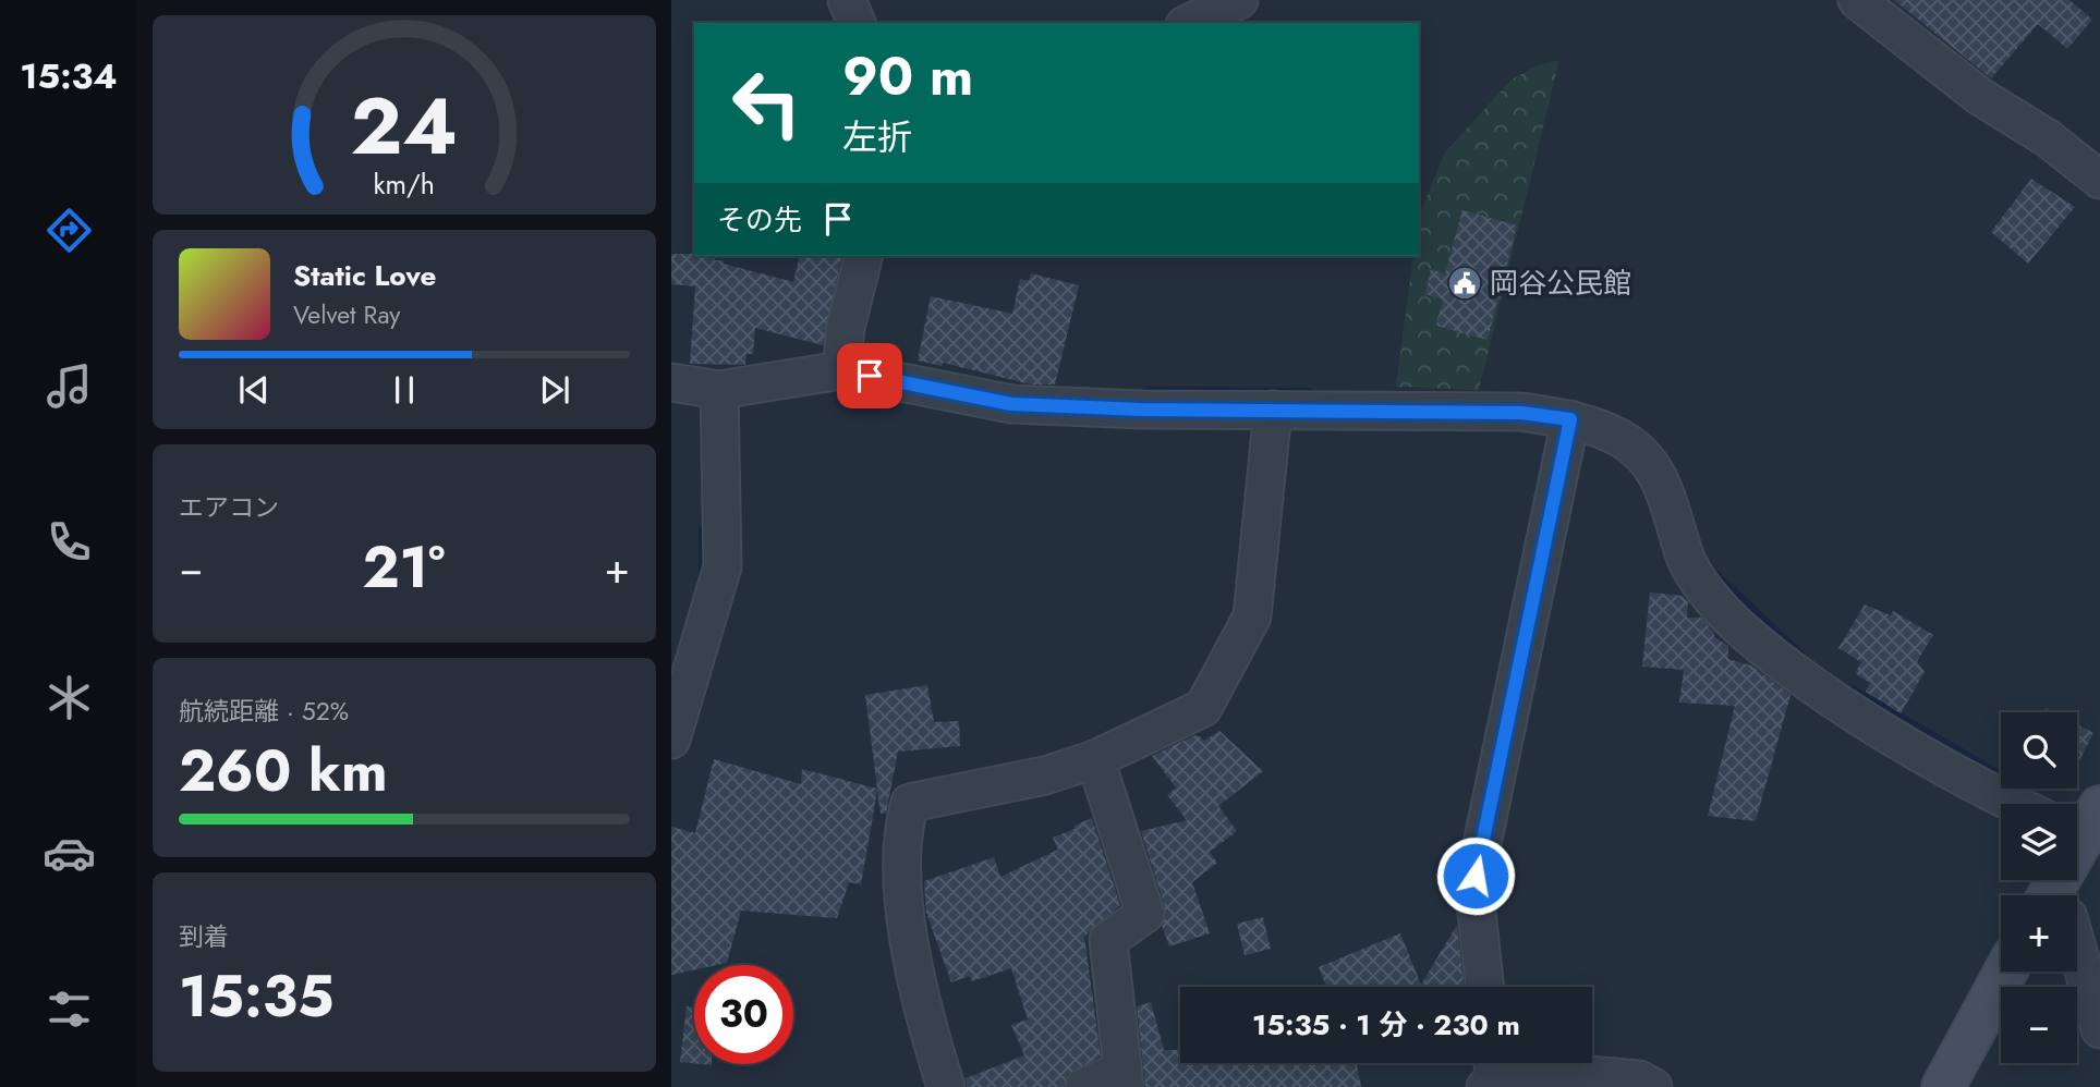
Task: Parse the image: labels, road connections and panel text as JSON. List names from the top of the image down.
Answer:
{
  "places": {
    "public building": ["岡谷公民館"]
  },
  "page": {
    "tabs": "15:34",
    "turn": ["90 m", "左折"],
    "then": "その先",
    "song": ["Static Love", "Velvet Ray"],
    "tile": [
      "エアコン",
      ["航続距離 · 52%", "260 km"],
      ["到着", "15:35"]
    ],
    "heat": ["−", "21°", "+"],
    "map_buttons": ["+", "−"],
    "limit": "30",
    "trip": "15:35 · 1 分 · 230 m",
    "gauge": ["24", "km/h"]
  }
}
